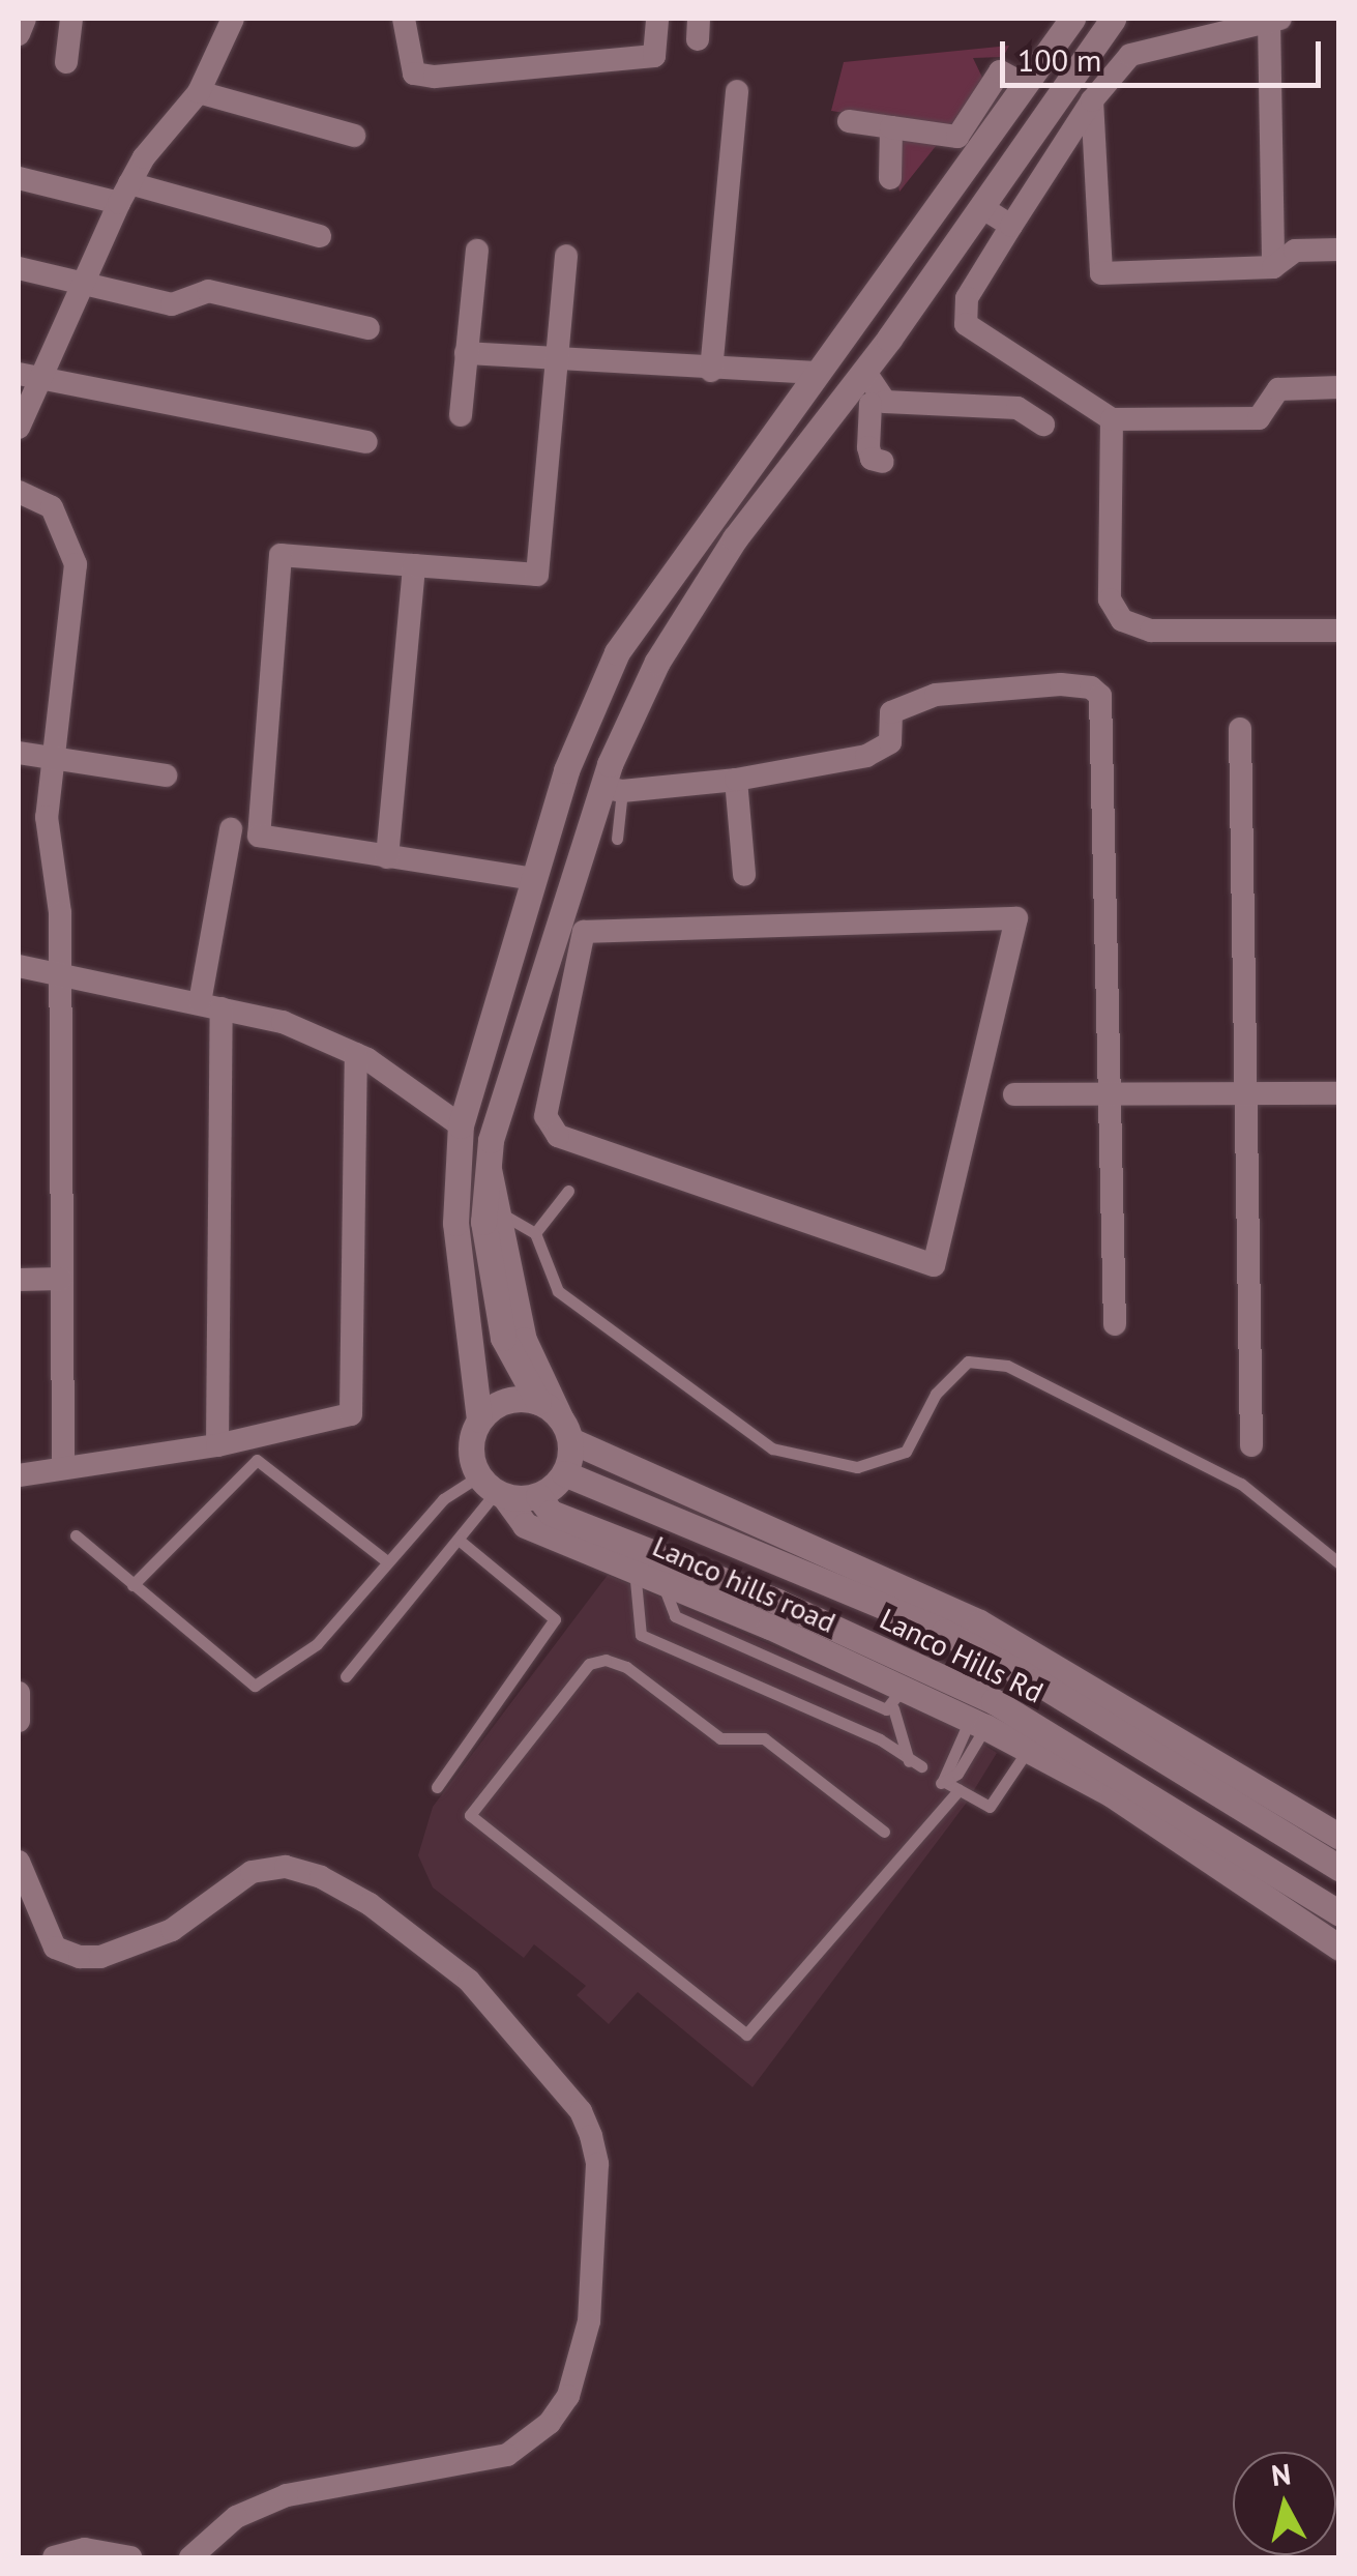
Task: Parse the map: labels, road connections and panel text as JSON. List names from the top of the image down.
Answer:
{
  "streets": {
    "main road": ["Lanco hills road", "Lanco Hills Rd"]
  },
  "crossings": [
    ["Lanco hills road", "Lanco Hills Rd"]
  ],
  "scale_bar": "100 m",
  "north": "top"
}
